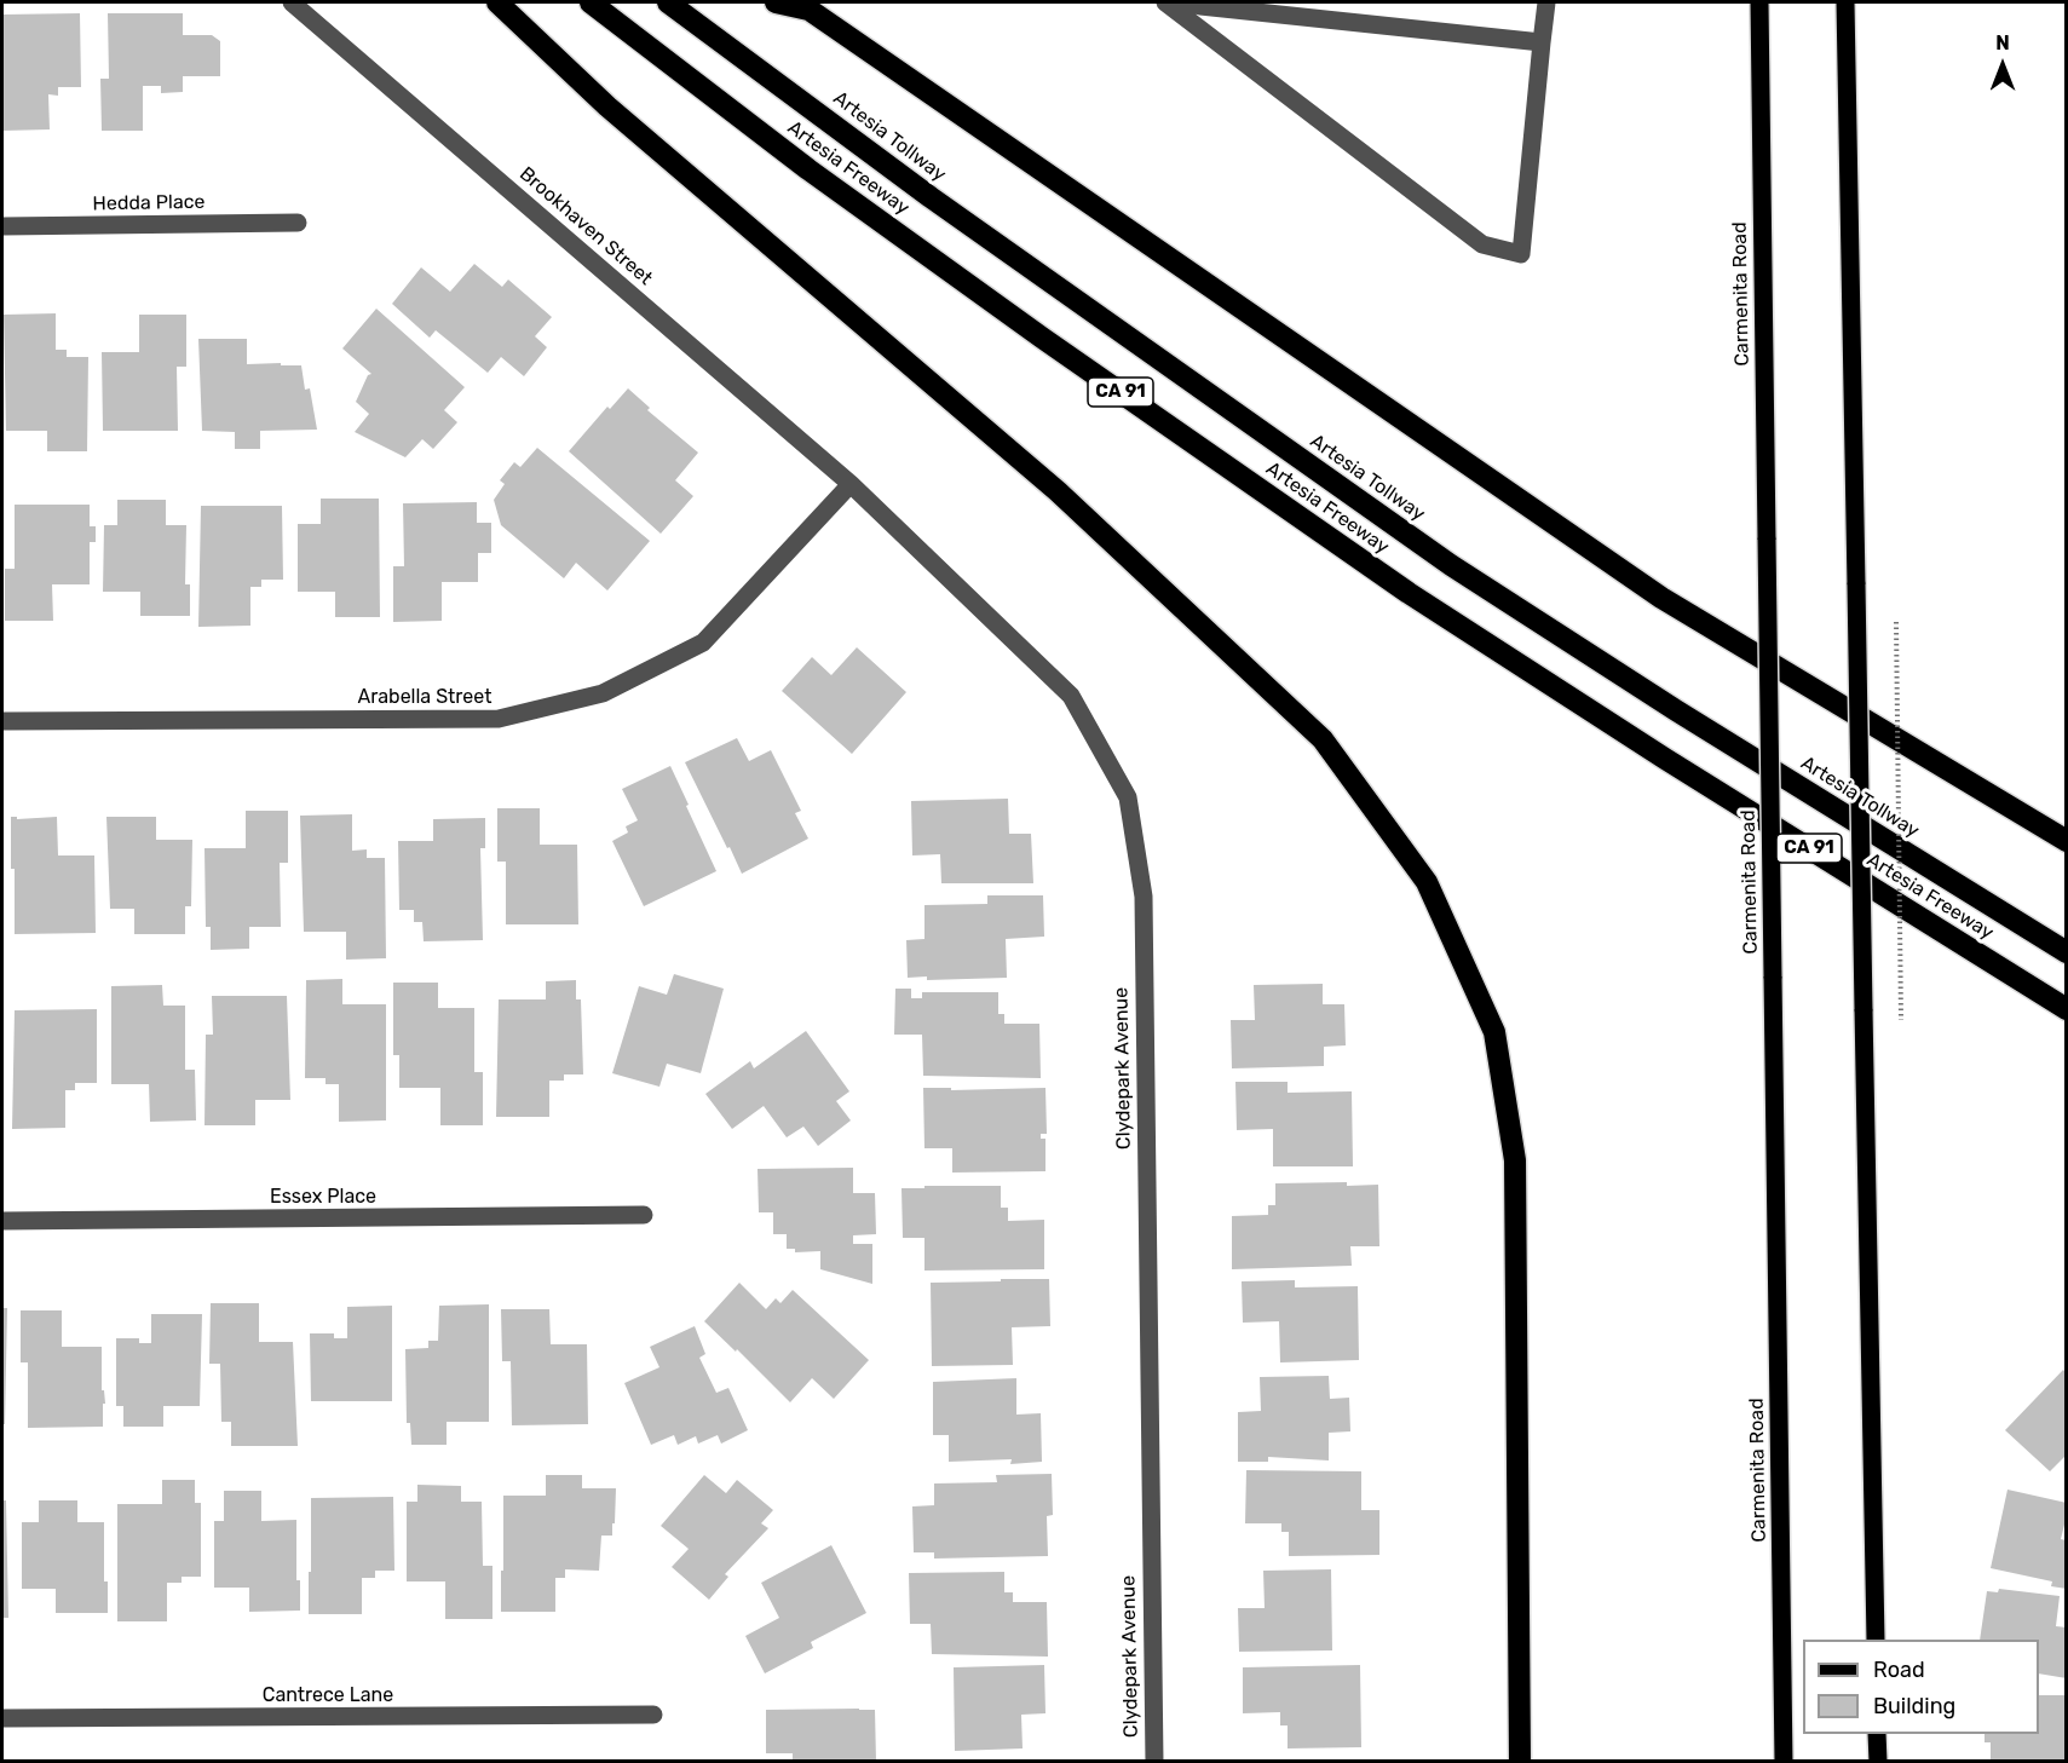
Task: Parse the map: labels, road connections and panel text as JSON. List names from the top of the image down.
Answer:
{
  "streets": {
    "highway": ["Artesia Tollway", "Artesia Freeway", "CA 91"],
    "main road": ["Carmenita Road"],
    "street": [
      "Hedda Place",
      "Brookhaven Street",
      "Arabella Street",
      "Clydepark Avenue",
      "Essex Place",
      "Cantrece Lane"
    ]
  },
  "crossings": [
    ["Brookhaven Street", "Arabella Street"],
    ["Brookhaven Street", "Clydepark Avenue"],
    ["Arabella Street", "Clydepark Avenue"]
  ],
  "legend": ["Road", "Building"],
  "north": "top"
}
